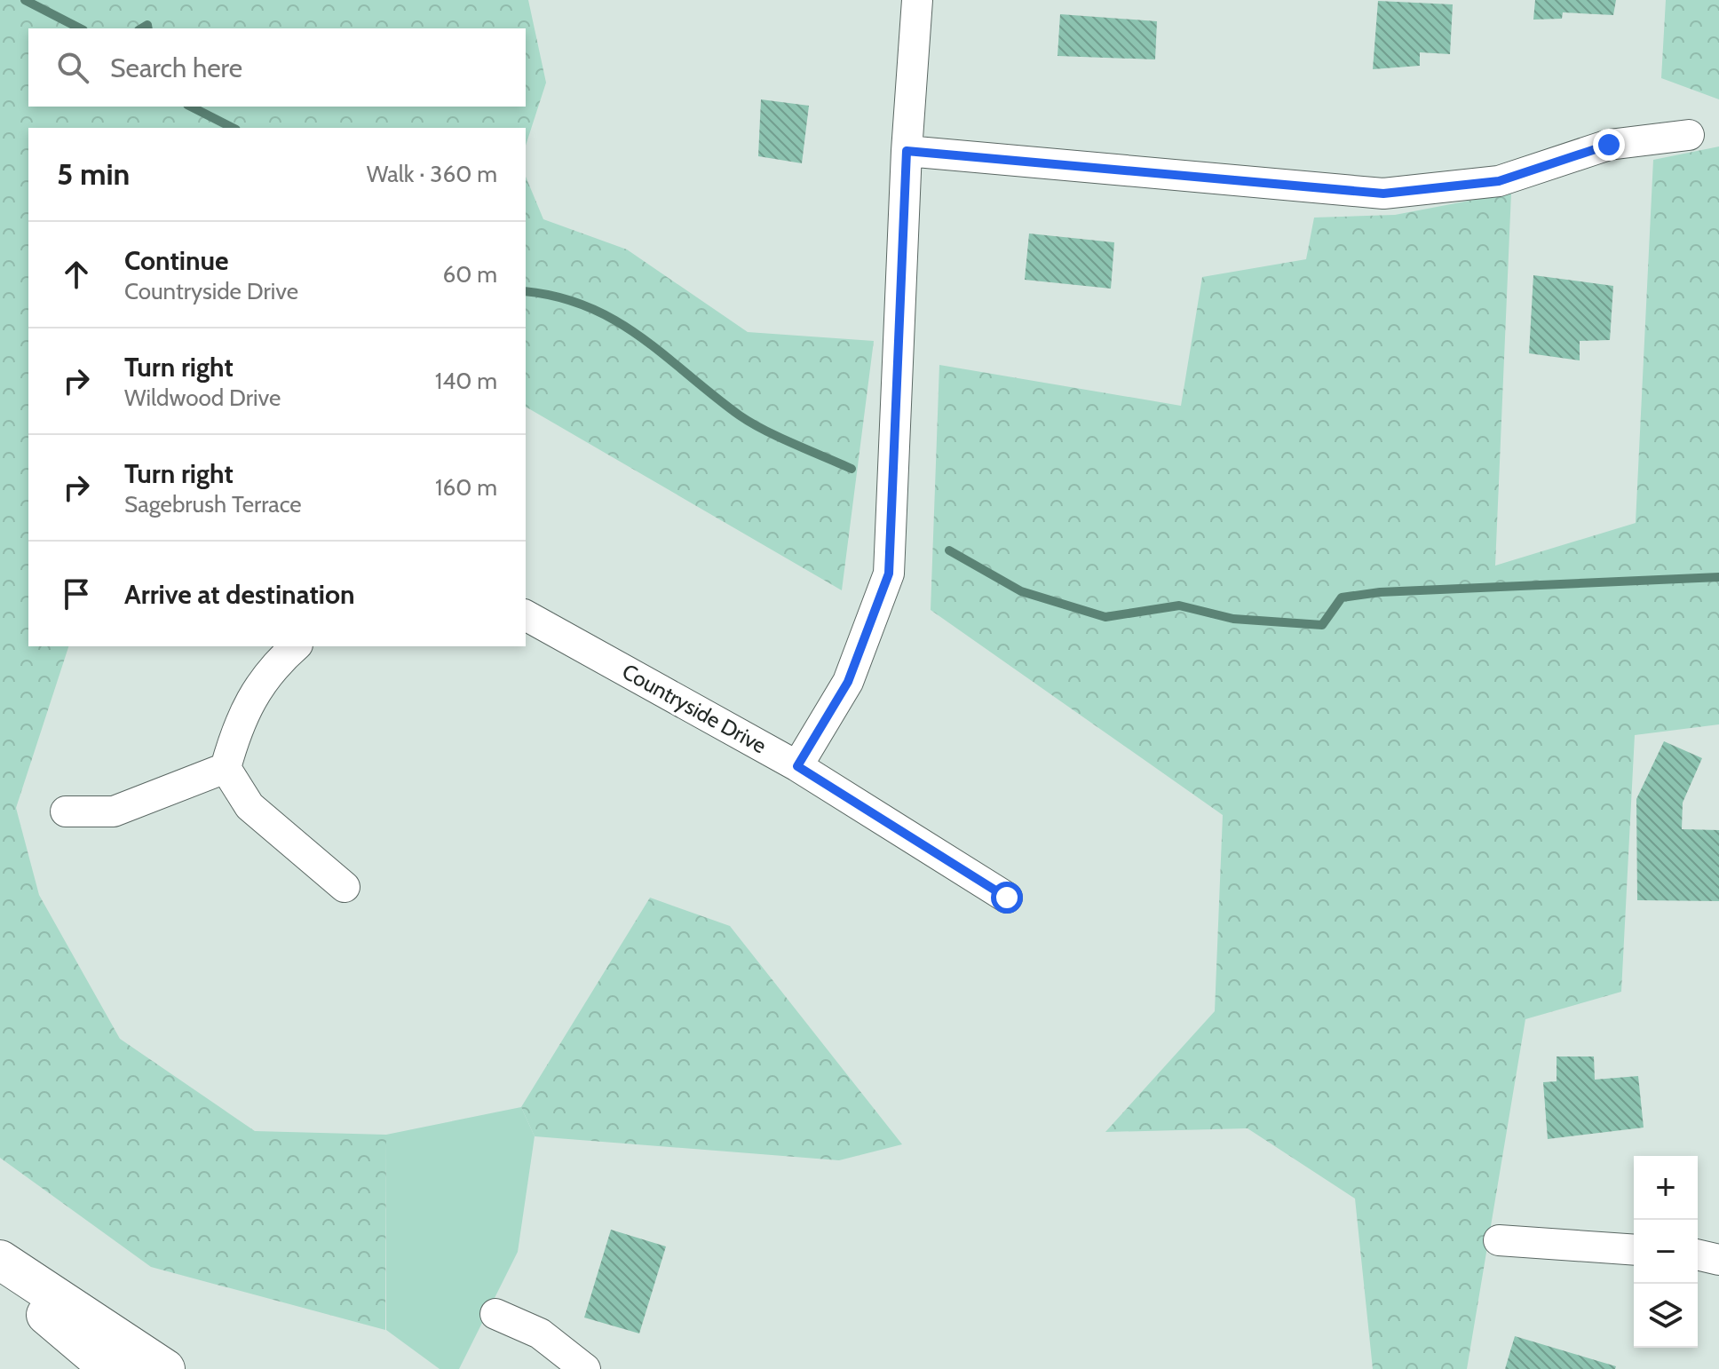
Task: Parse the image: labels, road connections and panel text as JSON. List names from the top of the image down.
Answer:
{
  "streets": {
    "street": ["Countryside Drive"]
  },
  "page": {
    "search": "Search here",
    "heading": ["5 min", "Walk · 360 m"],
    "list": [
      ["Continue", "Countryside Drive", "60 m"],
      ["Turn right", "Wildwood Drive", "140 m"],
      ["Turn right", "Sagebrush Terrace", "160 m"],
      "Arrive at destination"
    ],
    "map_buttons": ["+", "−"]
  }
}
